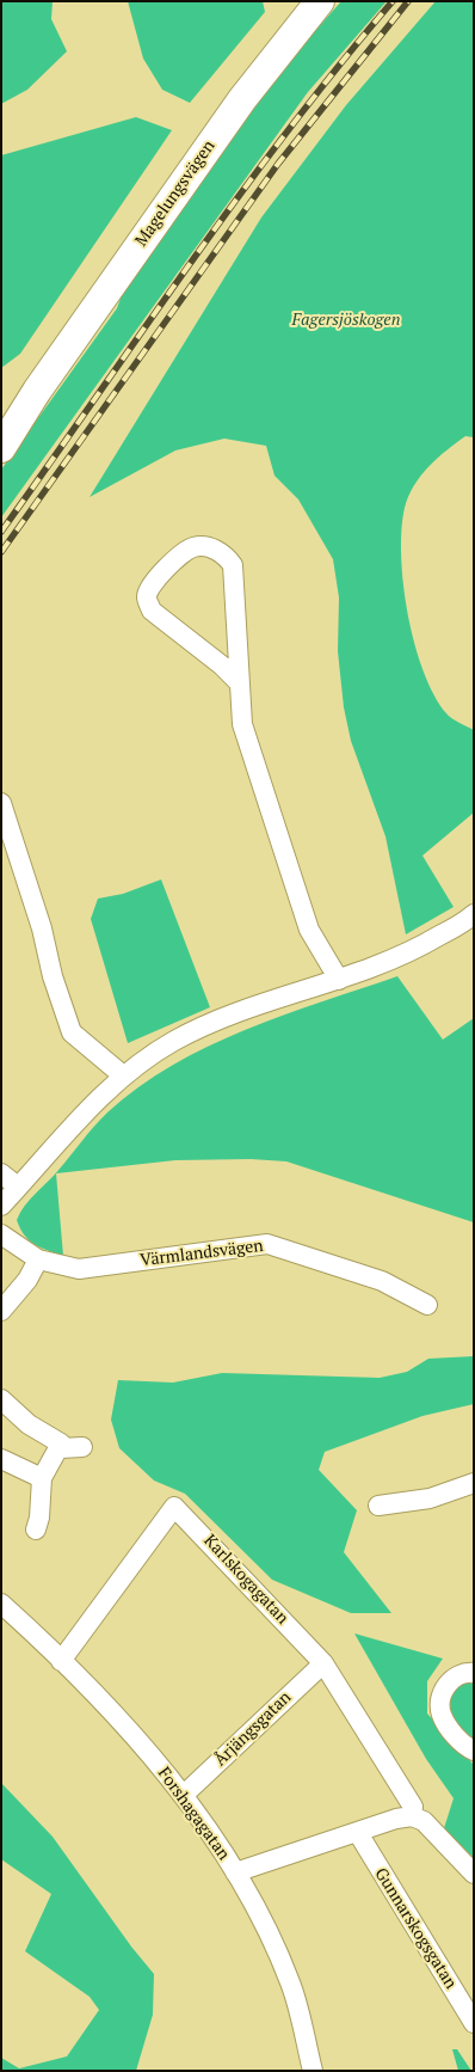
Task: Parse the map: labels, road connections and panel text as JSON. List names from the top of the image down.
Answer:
{
  "streets": {
    "main road": ["Magelungsvägen"],
    "street": [
      "Värmlandsvägen",
      "Karlskogagatan",
      "Årjängsgatan",
      "Forshagagatan",
      "Gunnarskogsgatan"
    ]
  },
  "crossings": [
    ["Karlskogagatan", "Årjängsgatan"],
    ["Karlskogagatan", "Forshagagatan"],
    ["Årjängsgatan", "Forshagagatan"]
  ],
  "parks": ["Fagersjöskogen"]
}
